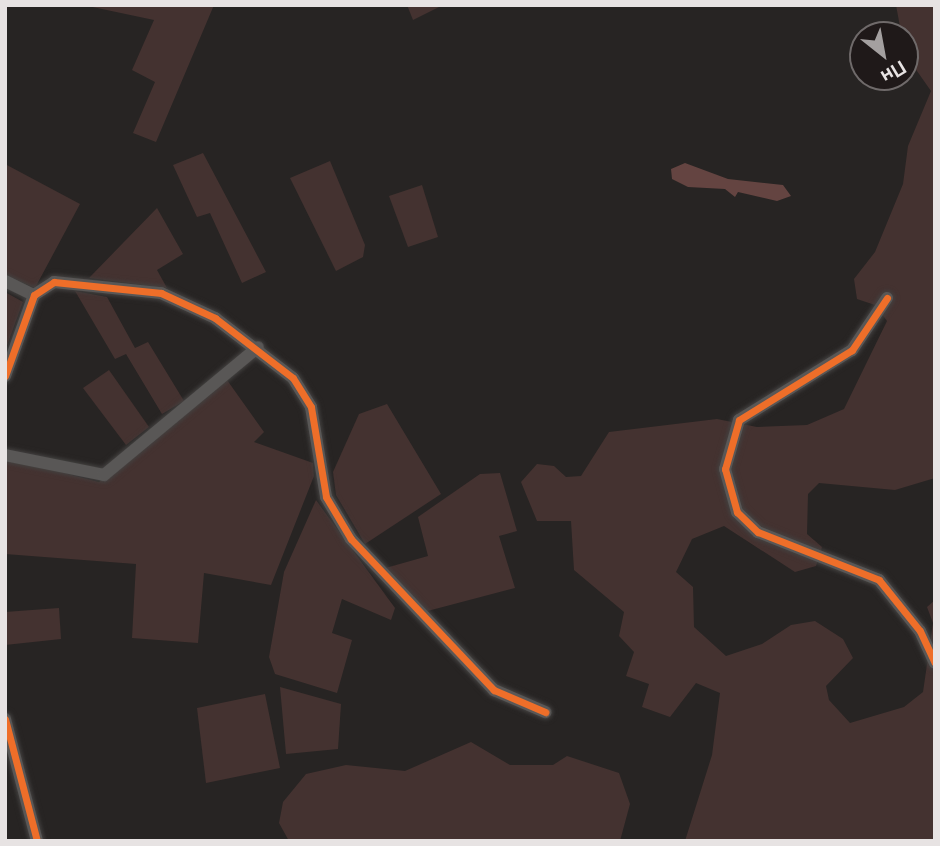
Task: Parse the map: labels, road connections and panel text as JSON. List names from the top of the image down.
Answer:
{
  "north": "bottom right"
}
